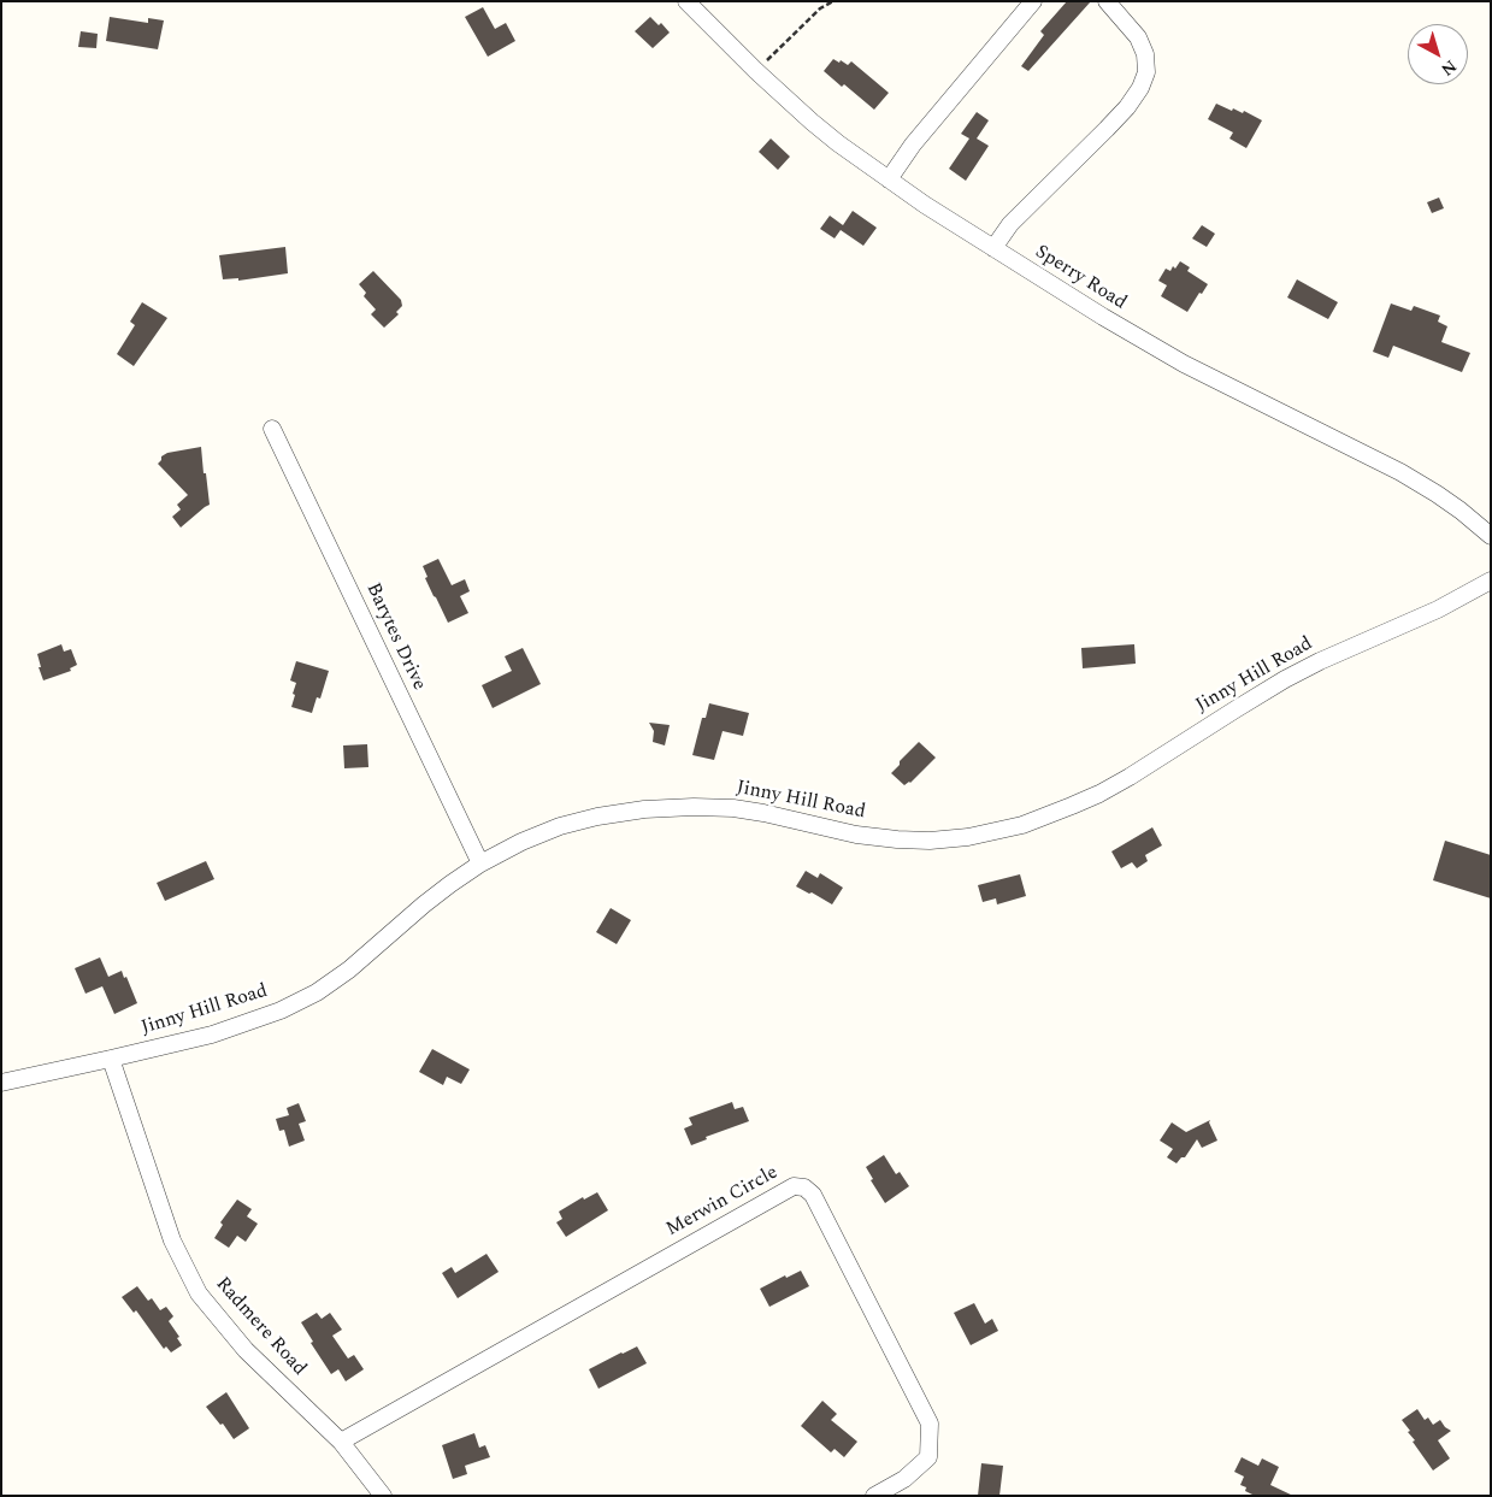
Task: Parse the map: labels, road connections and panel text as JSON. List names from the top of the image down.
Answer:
{
  "streets": {
    "street": [
      "Sperry Road",
      "Barytes Drive",
      "Jinny Hill Road",
      "Merwin Circle",
      "Radmere Road"
    ]
  },
  "crossings": [
    ["Barytes Drive", "Jinny Hill Road"],
    ["Jinny Hill Road", "Radmere Road"],
    ["Merwin Circle", "Radmere Road"]
  ],
  "north": "bottom right"
}
